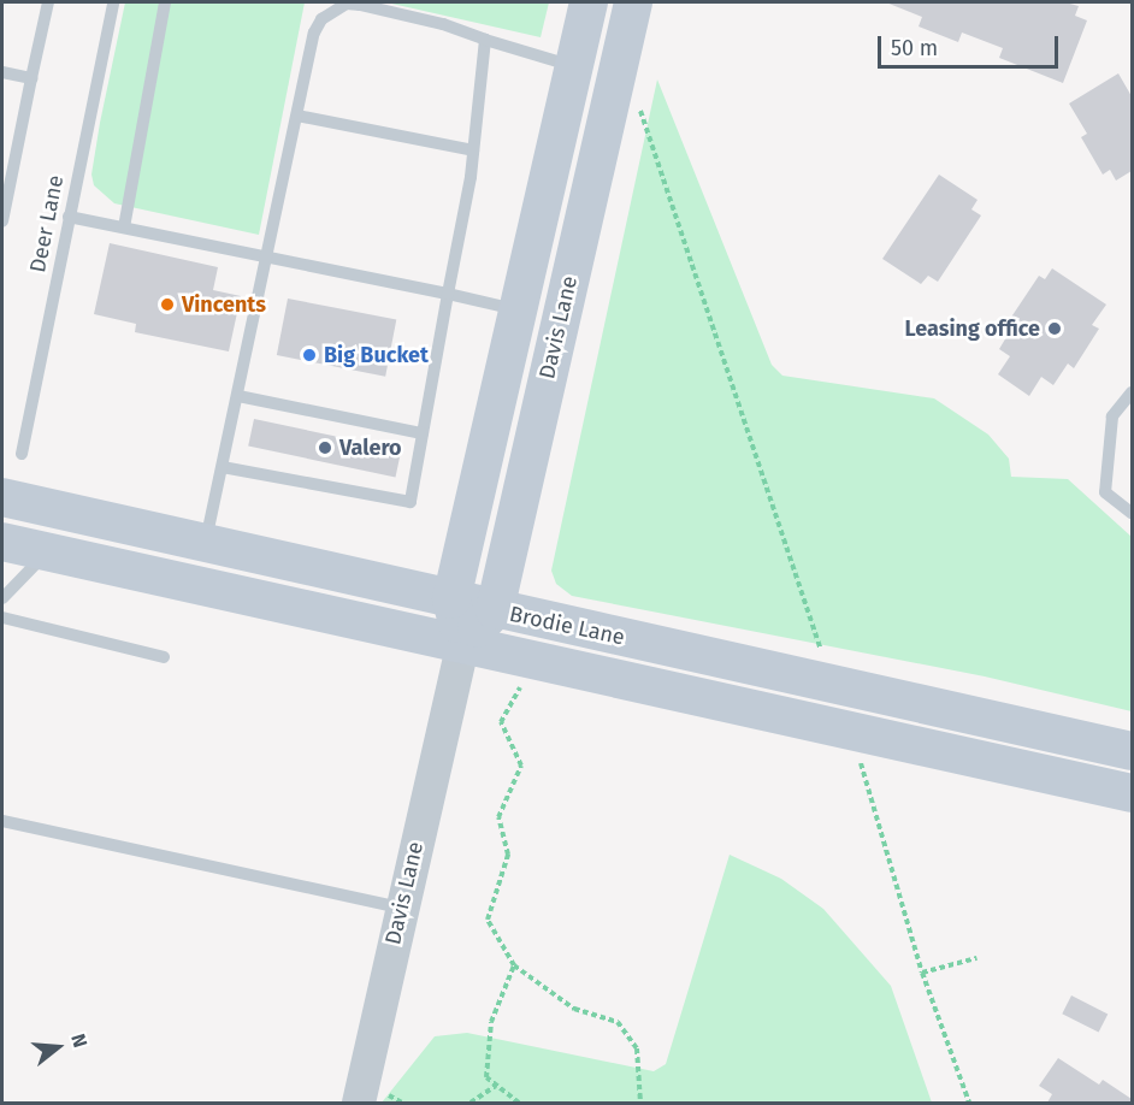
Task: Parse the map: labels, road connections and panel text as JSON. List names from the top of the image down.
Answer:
{
  "streets": {
    "main road": ["Davis Lane", "Brodie Lane"],
    "lane": ["Deer Lane"]
  },
  "crossings": [
    ["Davis Lane", "Brodie Lane"]
  ],
  "places": [
    "Vincents",
    "Leasing office",
    "Big Bucket",
    "Valero"
  ],
  "scale_bar": "50 m",
  "north": "right"
}
